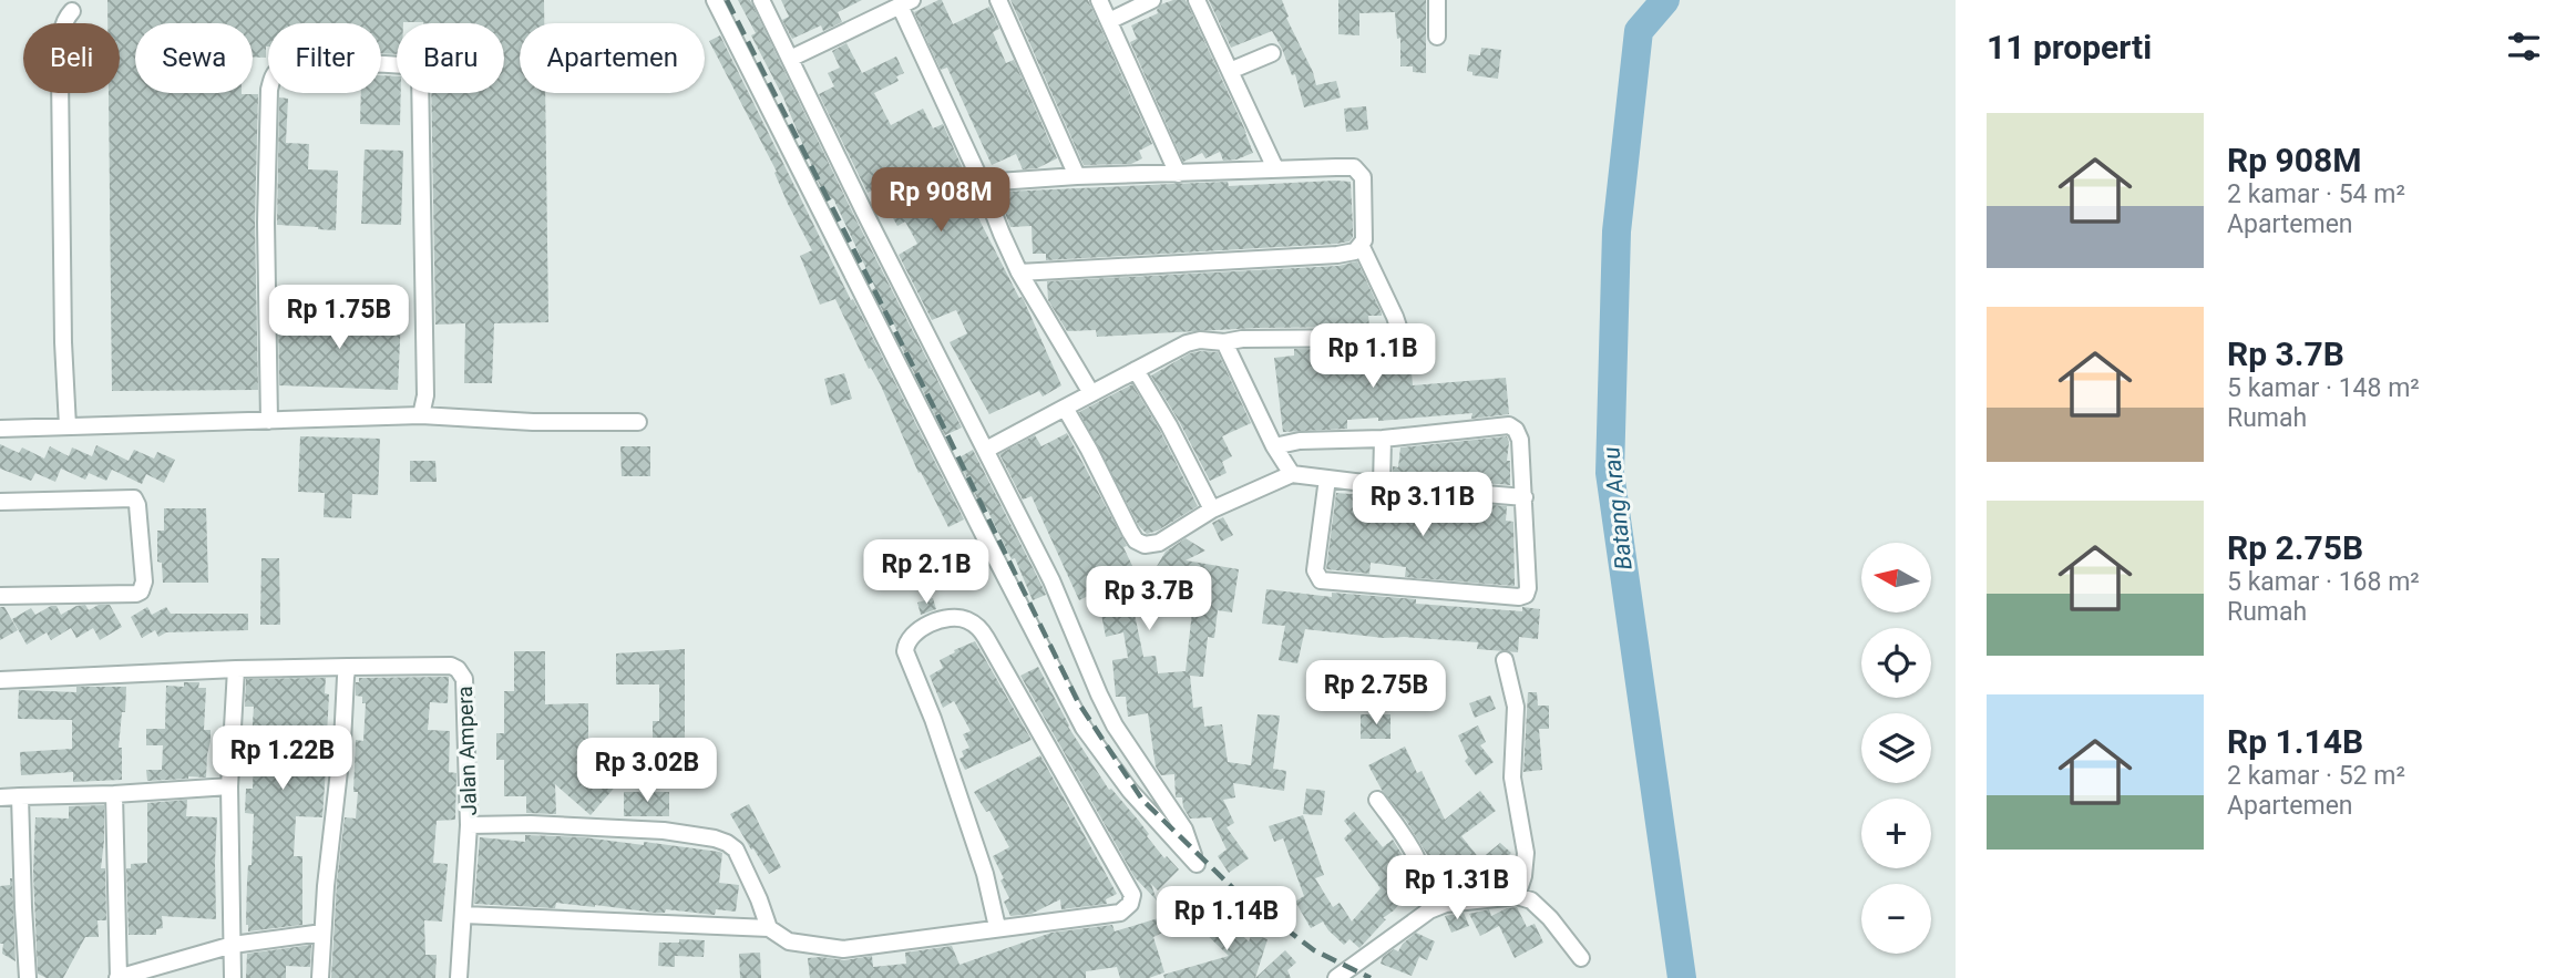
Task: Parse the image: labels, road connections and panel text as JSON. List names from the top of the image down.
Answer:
{
  "streets": {
    "street": ["Jalan Ampera"]
  },
  "water": ["Batang Arau"],
  "north": "left",
  "page": {
    "heading": "11 properti",
    "chip": [
      "Beli",
      "Sewa",
      "Filter",
      "Baru",
      "Apartemen"
    ],
    "list": [
      {
        "name": "Rp 908M",
        "note": "2 kamar · 54 m² · Apartemen"
      },
      {
        "name": "Rp 3.7B",
        "note": "5 kamar · 148 m² · Rumah"
      },
      {
        "name": "Rp 2.75B",
        "note": "5 kamar · 168 m² · Rumah"
      },
      {
        "name": "Rp 1.14B",
        "note": "2 kamar · 52 m² · Apartemen"
      }
    ],
    "price": [
      "Rp 908M",
      "Rp 1.75B",
      "Rp 1.1B",
      "Rp 3.11B",
      "Rp 2.1B",
      "Rp 3.7B",
      "Rp 2.75B",
      "Rp 1.22B",
      "Rp 3.02B",
      "Rp 1.31B",
      "Rp 1.14B"
    ],
    "map_buttons": ["+", "−"]
  }
}
